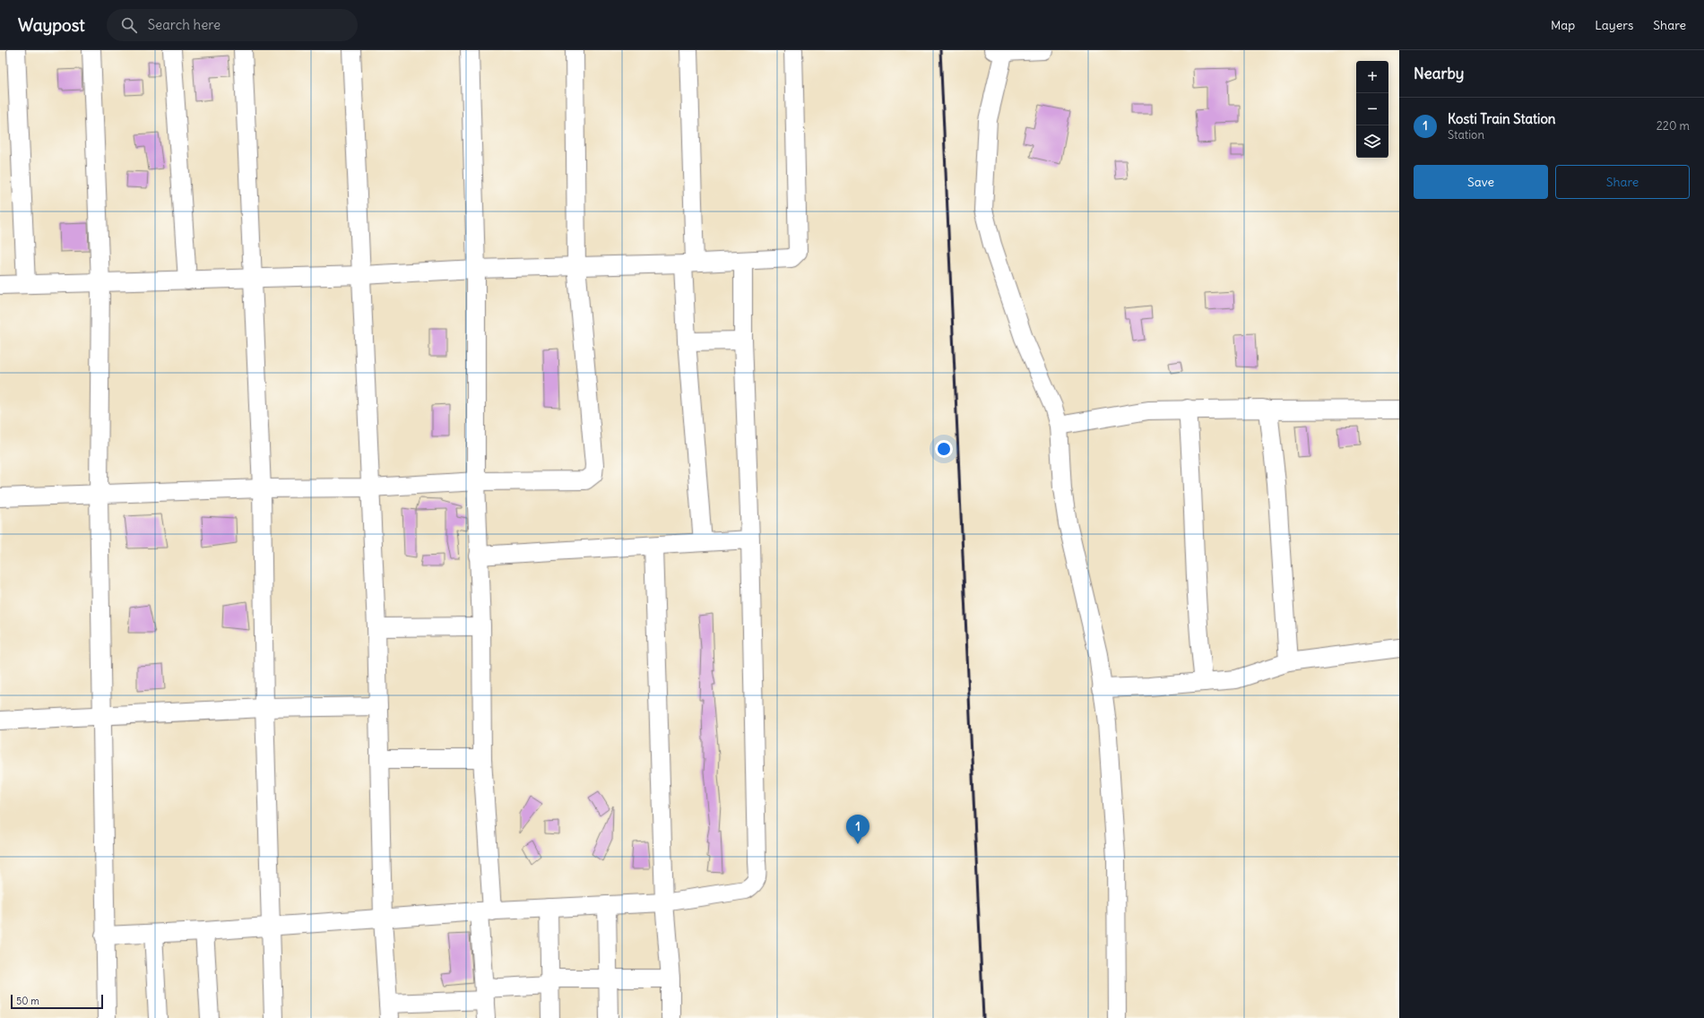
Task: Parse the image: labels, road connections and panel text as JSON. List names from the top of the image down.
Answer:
{
  "scale_bar": "50 m",
  "page": {
    "header": "Waypost",
    "search": "Search here",
    "nav": ["Map", "Layers", "Share"],
    "heading": "Nearby",
    "map_buttons": ["+", "−"],
    "list": [
      {
        "mark": "1",
        "name": "Kosti Train Station",
        "note": "Station",
        "value": "220 m"
      }
    ],
    "buttons": ["Save", "Share"],
    "pins": "1",
    "scale": "50 m"
  }
}
